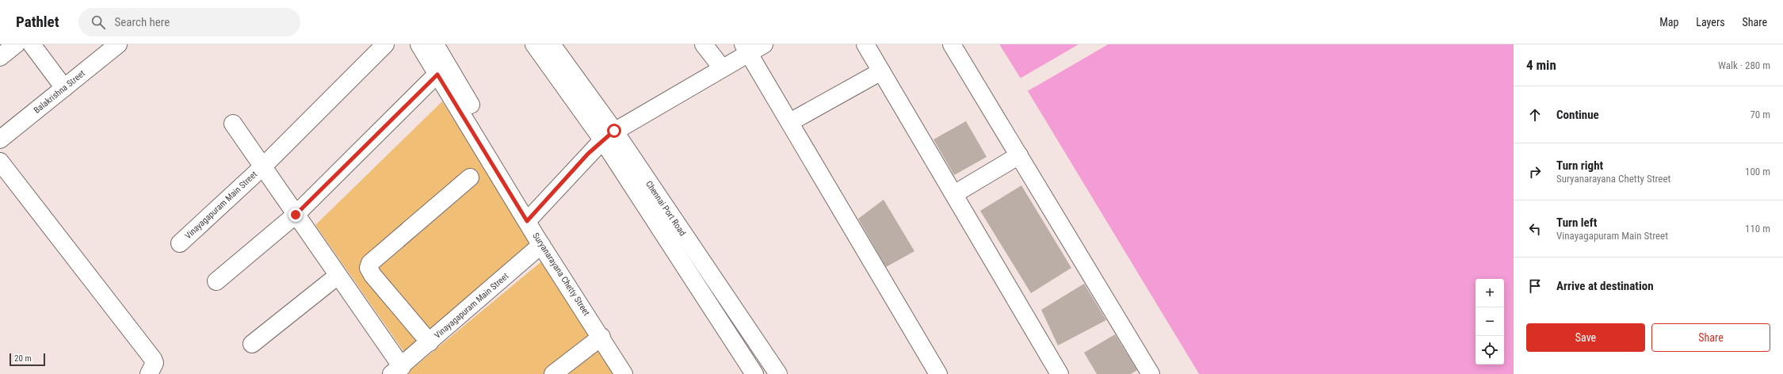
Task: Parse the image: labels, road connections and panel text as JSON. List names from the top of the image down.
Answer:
{
  "streets": {
    "street": [
      "Balakrishna Street",
      "Vinayagapuram Main Street",
      "Chennai Port Road",
      "Suryanarayana Chetty Street"
    ]
  },
  "crossings": [
    ["Vinayagapuram Main Street", "Chennai Port Road"],
    ["Vinayagapuram Main Street", "Suryanarayana Chetty Street"]
  ],
  "scale_bar": "20 m",
  "page": {
    "header": "Pathlet",
    "search": "Search here",
    "nav": ["Map", "Layers", "Share"],
    "heading": ["4 min", "Walk · 280 m"],
    "list": [
      ["Continue", "70 m"],
      ["Turn right", "Suryanarayana Chetty Street", "100 m"],
      ["Turn left", "Vinayagapuram Main Street", "110 m"],
      "Arrive at destination"
    ],
    "map_buttons": ["+", "−"],
    "buttons": ["Save", "Share"],
    "scale": "20 m"
  }
}
